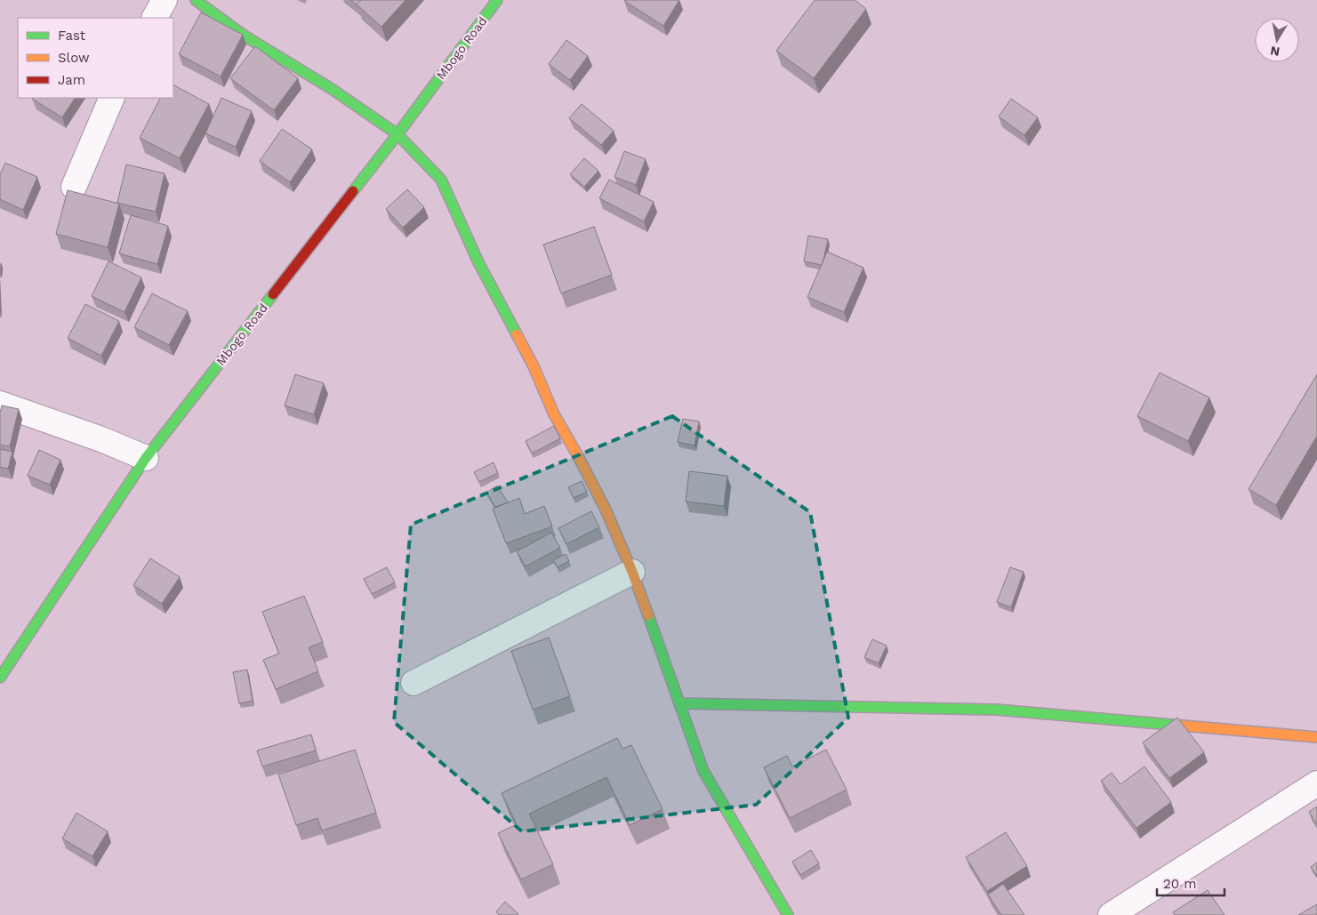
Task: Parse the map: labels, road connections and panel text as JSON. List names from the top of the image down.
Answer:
{
  "streets": {
    "street": ["Mbogo Road"]
  },
  "legend": ["Fast", "Slow", "Jam"],
  "scale_bar": "20 m",
  "north": "bottom"
}
